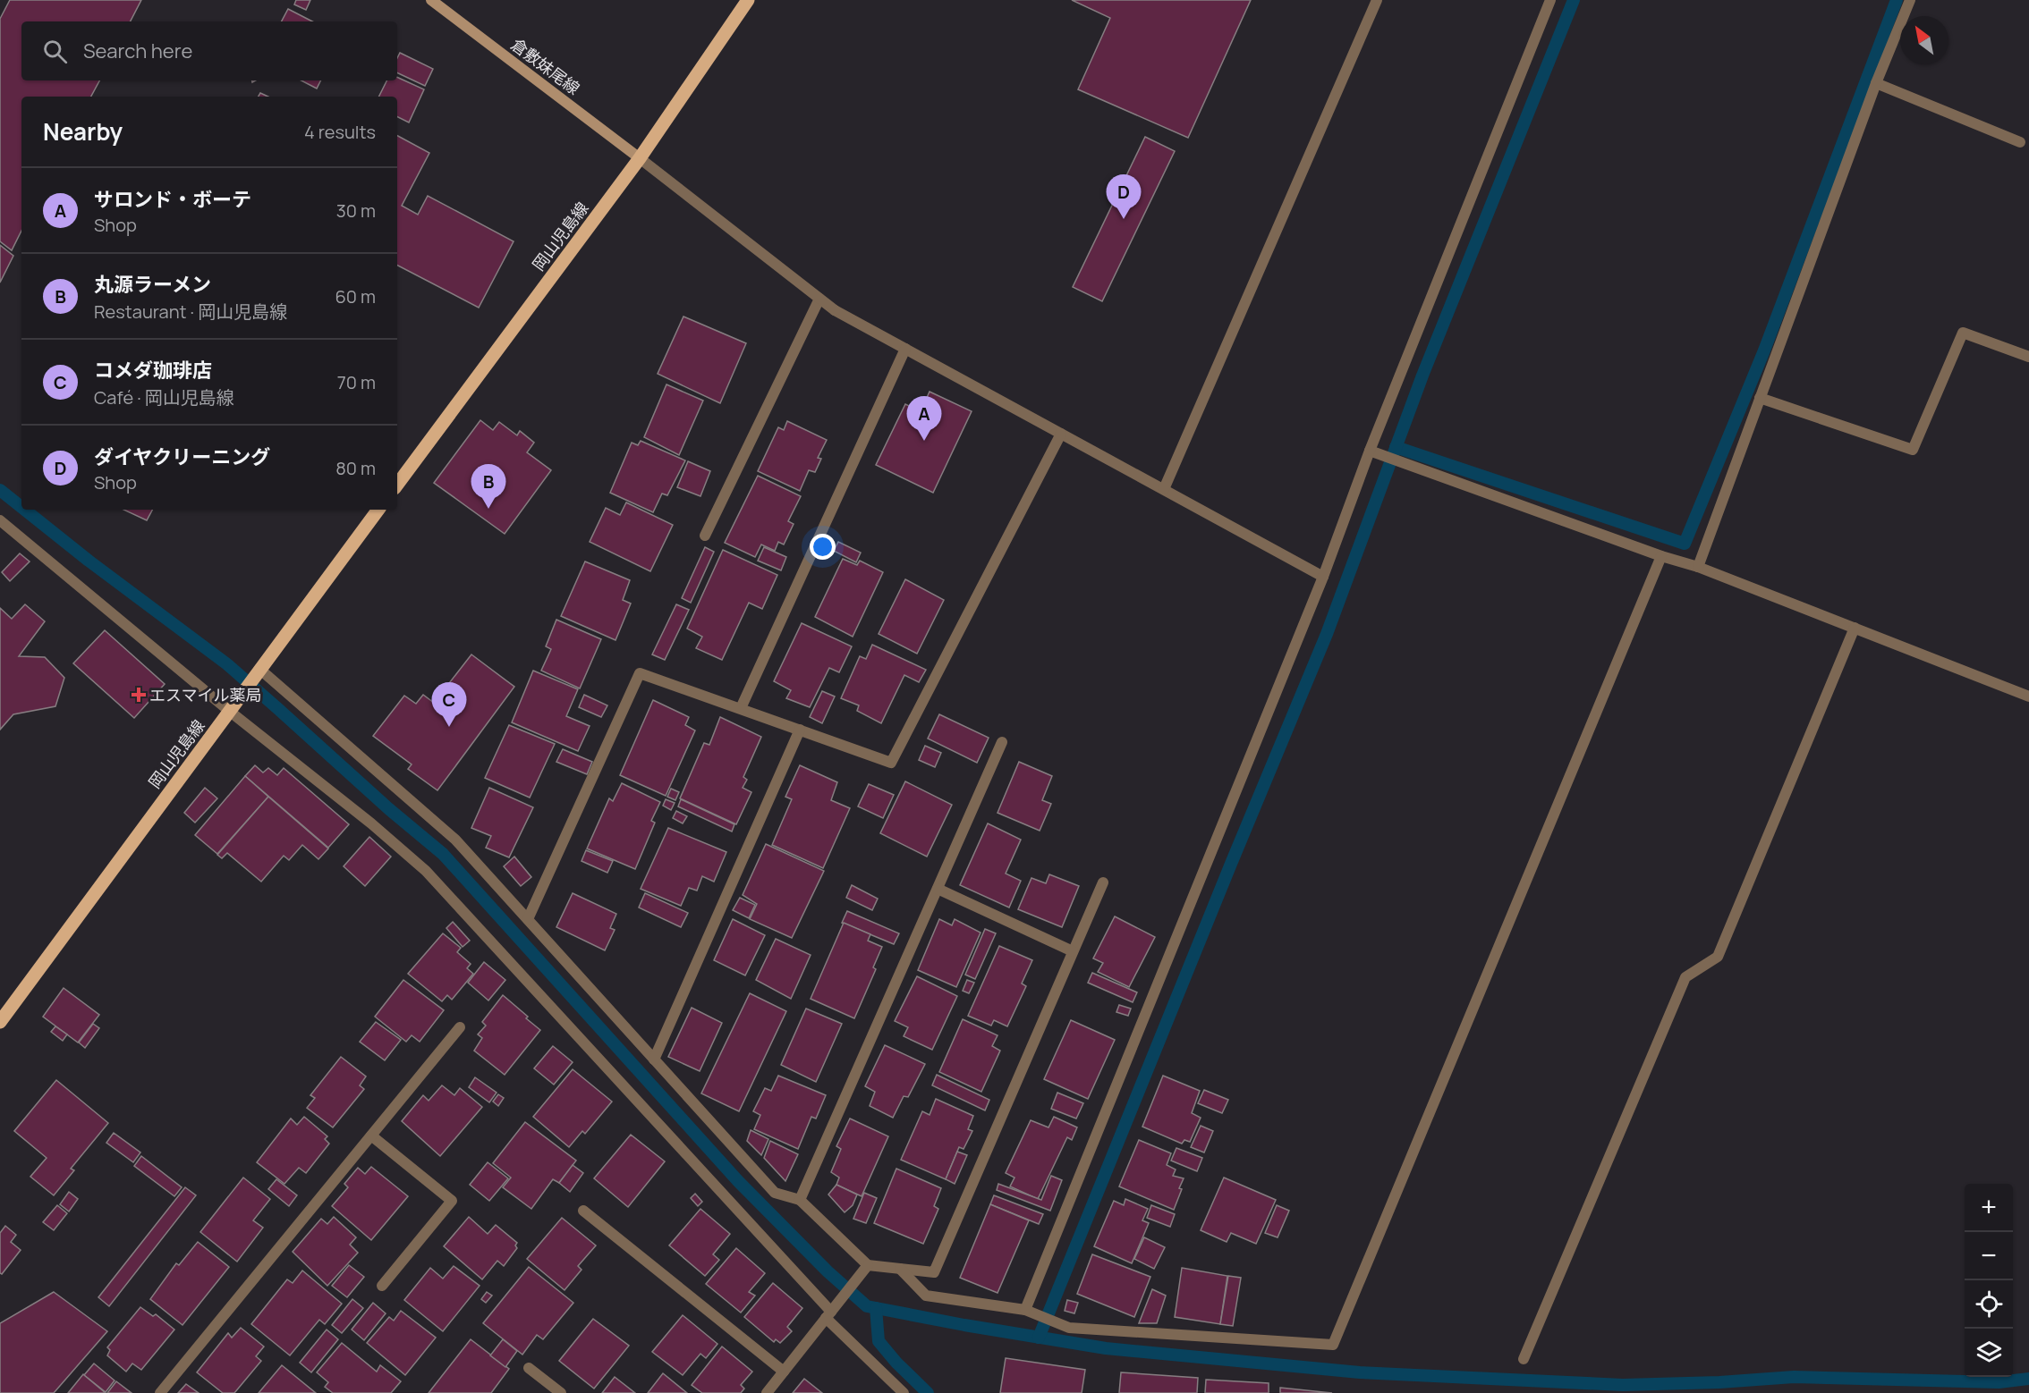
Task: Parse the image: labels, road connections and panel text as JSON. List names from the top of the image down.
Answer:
{
  "streets": {
    "main road": ["倉敷妹尾線", "岡山児島線"]
  },
  "crossings": [
    ["倉敷妹尾線", "岡山児島線"]
  ],
  "places": {
    "health": ["エスマイル薬局"]
  },
  "north": "top left",
  "page": {
    "search": "Search here",
    "heading": ["Nearby", "4 results"],
    "list": [
      {
        "mark": "A",
        "name": "サロンド・ボーテ",
        "note": "Shop",
        "value": "30 m"
      },
      {
        "mark": "B",
        "name": "丸源ラーメン",
        "note": "Restaurant · 岡山児島線",
        "value": "60 m"
      },
      {
        "mark": "C",
        "name": "コメダ珈琲店",
        "note": "Café · 岡山児島線",
        "value": "70 m"
      },
      {
        "mark": "D",
        "name": "ダイヤクリーニング",
        "note": "Shop",
        "value": "80 m"
      }
    ],
    "pins": [
      "D",
      "A",
      "B",
      "C"
    ],
    "map_buttons": ["+", "−"]
  }
}
